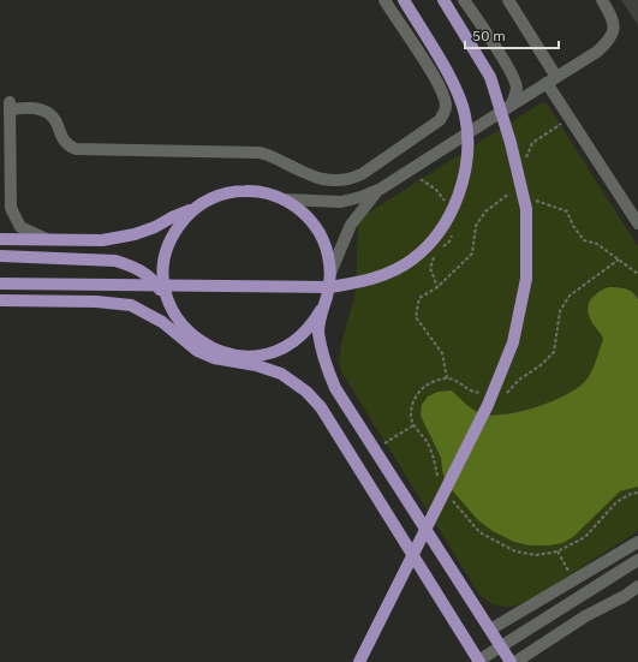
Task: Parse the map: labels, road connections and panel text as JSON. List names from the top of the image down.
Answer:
{
  "scale_bar": "50 m"
}
